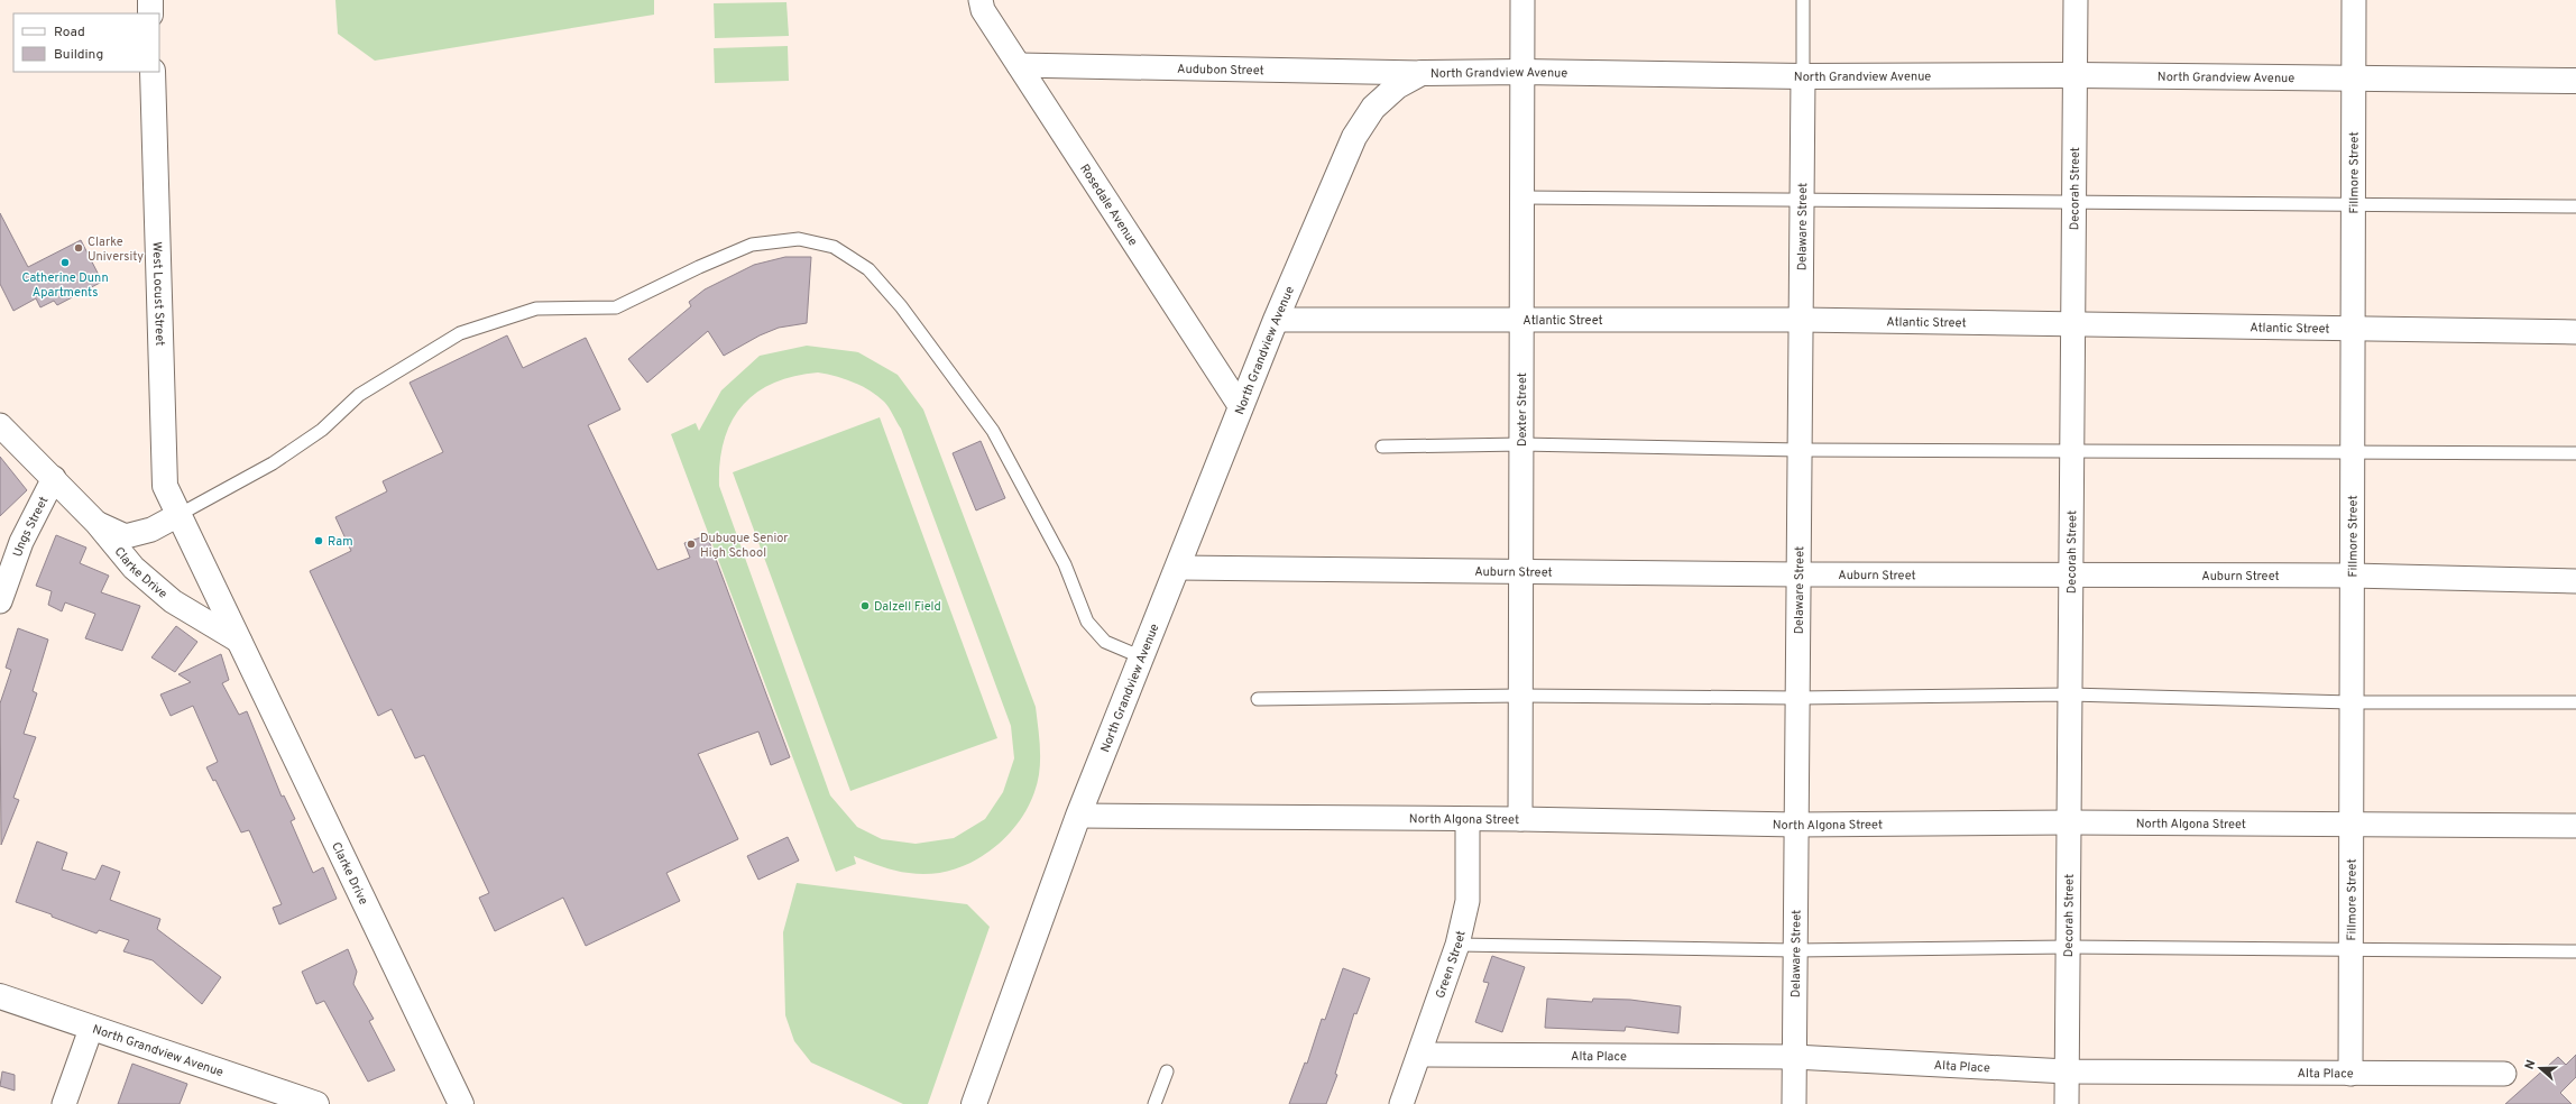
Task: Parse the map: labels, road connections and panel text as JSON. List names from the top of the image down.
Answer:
{
  "streets": {
    "street": [
      "Audubon Street",
      "North Grandview Avenue",
      "Fillmore Street",
      "Decorah Street",
      "Rosedale Avenue",
      "Delaware Street",
      "West Locust Street",
      "Atlantic Street",
      "Dexter Street",
      "Ungs Street",
      "Clarke Drive",
      "Auburn Street",
      "North Algona Street",
      "Green Street",
      "Alta Place"
    ]
  },
  "crossings": [
    ["Audubon Street", "North Grandview Avenue"],
    ["Audubon Street", "Rosedale Avenue"],
    ["North Grandview Avenue", "Fillmore Street"],
    ["North Grandview Avenue", "Decorah Street"],
    ["North Grandview Avenue", "Rosedale Avenue"],
    ["North Grandview Avenue", "Delaware Street"],
    ["North Grandview Avenue", "Atlantic Street"],
    ["North Grandview Avenue", "Dexter Street"],
    ["North Grandview Avenue", "Auburn Street"],
    ["North Grandview Avenue", "North Algona Street"],
    ["Fillmore Street", "Atlantic Street"],
    ["Fillmore Street", "Auburn Street"],
    ["Fillmore Street", "North Algona Street"],
    ["Fillmore Street", "Alta Place"],
    ["Decorah Street", "Atlantic Street"],
    ["Decorah Street", "Auburn Street"],
    ["Decorah Street", "North Algona Street"],
    ["Decorah Street", "Alta Place"],
    ["Delaware Street", "Atlantic Street"],
    ["Delaware Street", "Auburn Street"],
    ["Delaware Street", "North Algona Street"],
    ["Delaware Street", "Alta Place"],
    ["West Locust Street", "Clarke Drive"],
    ["Atlantic Street", "Dexter Street"],
    ["Dexter Street", "Auburn Street"],
    ["Dexter Street", "North Algona Street"],
    ["Ungs Street", "Clarke Drive"],
    ["North Algona Street", "Green Street"],
    ["Green Street", "Alta Place"]
  ],
  "places": [
    "Clarke University",
    "Catherine Dunn Apartments",
    "Ram",
    "Dubuque Senior High School",
    "Dalzell Field"
  ],
  "legend": ["Road", "Building"],
  "north": "left"
}
